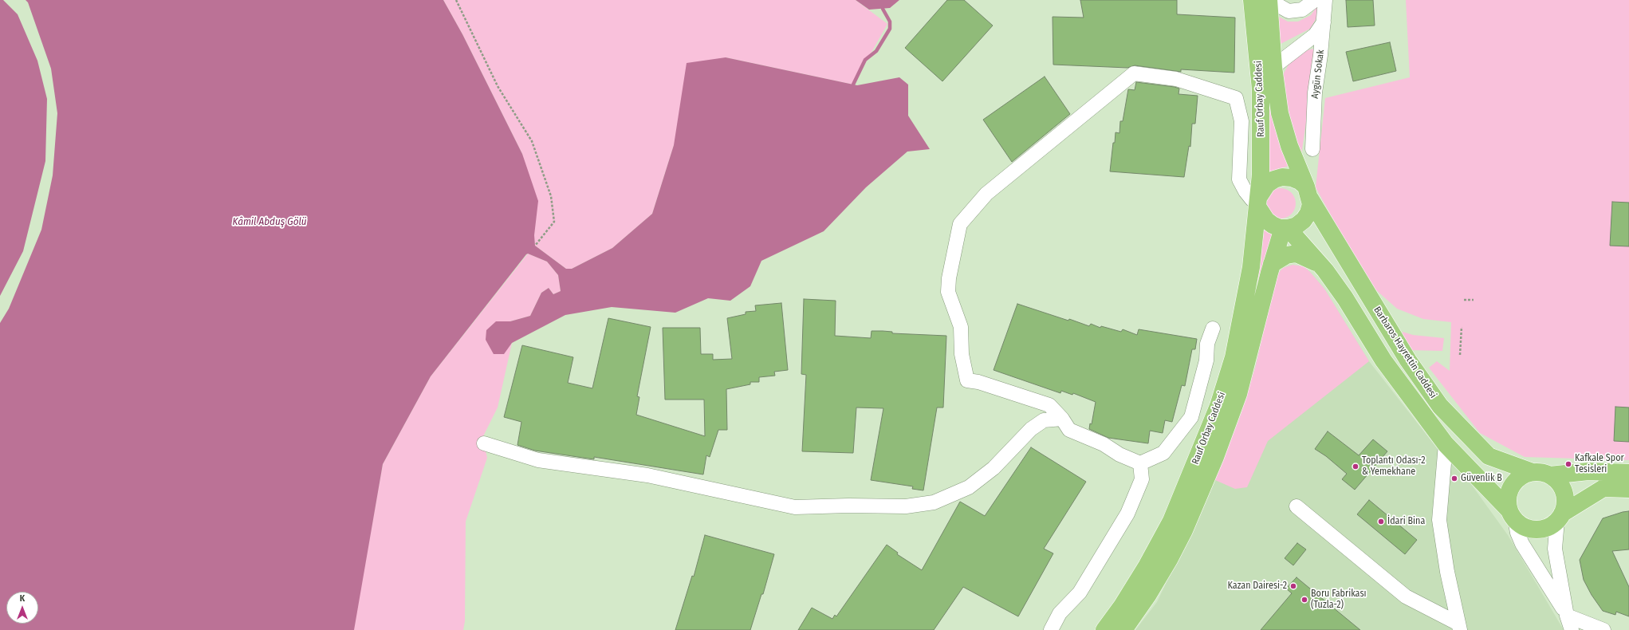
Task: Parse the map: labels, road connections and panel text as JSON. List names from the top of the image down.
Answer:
{
  "streets": {
    "main road": ["Rauf Orbay Caddesi", "Barbaros Hayrettin Caddesi"],
    "street": ["Aygün Sokak"]
  },
  "crossings": [
    ["Rauf Orbay Caddesi", "Barbaros Hayrettin Caddesi"]
  ],
  "water": ["Kâmil Abduş Gölü"],
  "places": [
    "Kafkale Spor Tesisleri",
    "Toplantı Odası-2 & Yemekhane",
    "Güvenlik B",
    "İdari Bina",
    "Kazan Dairesi-2",
    "Boru Fabrikası (Tuzla-2)"
  ],
  "north": "top"
}
